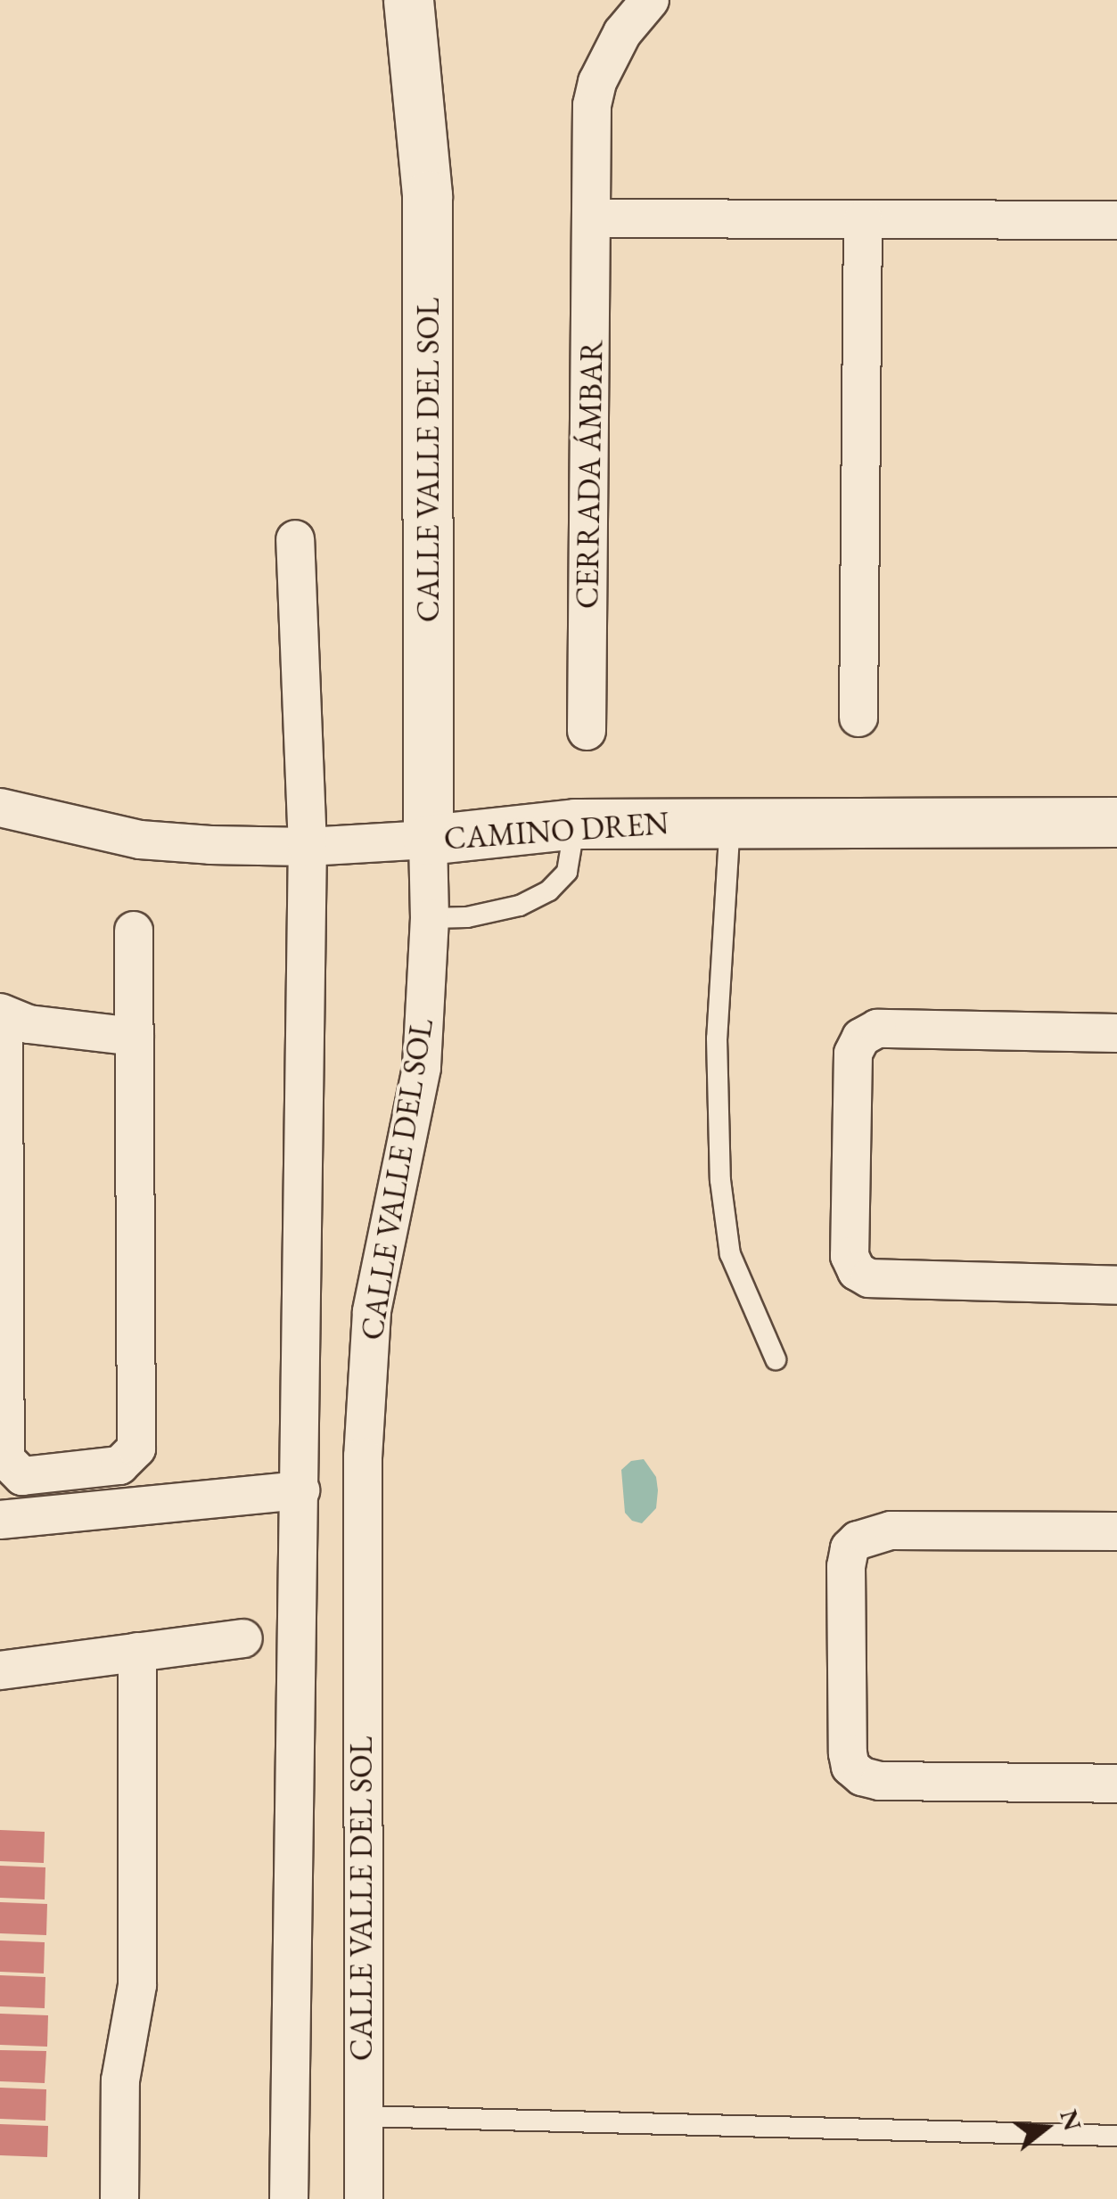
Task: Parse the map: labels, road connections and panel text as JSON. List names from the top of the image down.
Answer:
{
  "streets": {
    "street": ["CALLE VALLE DEL SOL", "CERRADA ÁMBAR", "CAMINO DREN"]
  },
  "crossings": [
    ["CALLE VALLE DEL SOL", "CAMINO DREN"]
  ],
  "north": "right"
}
